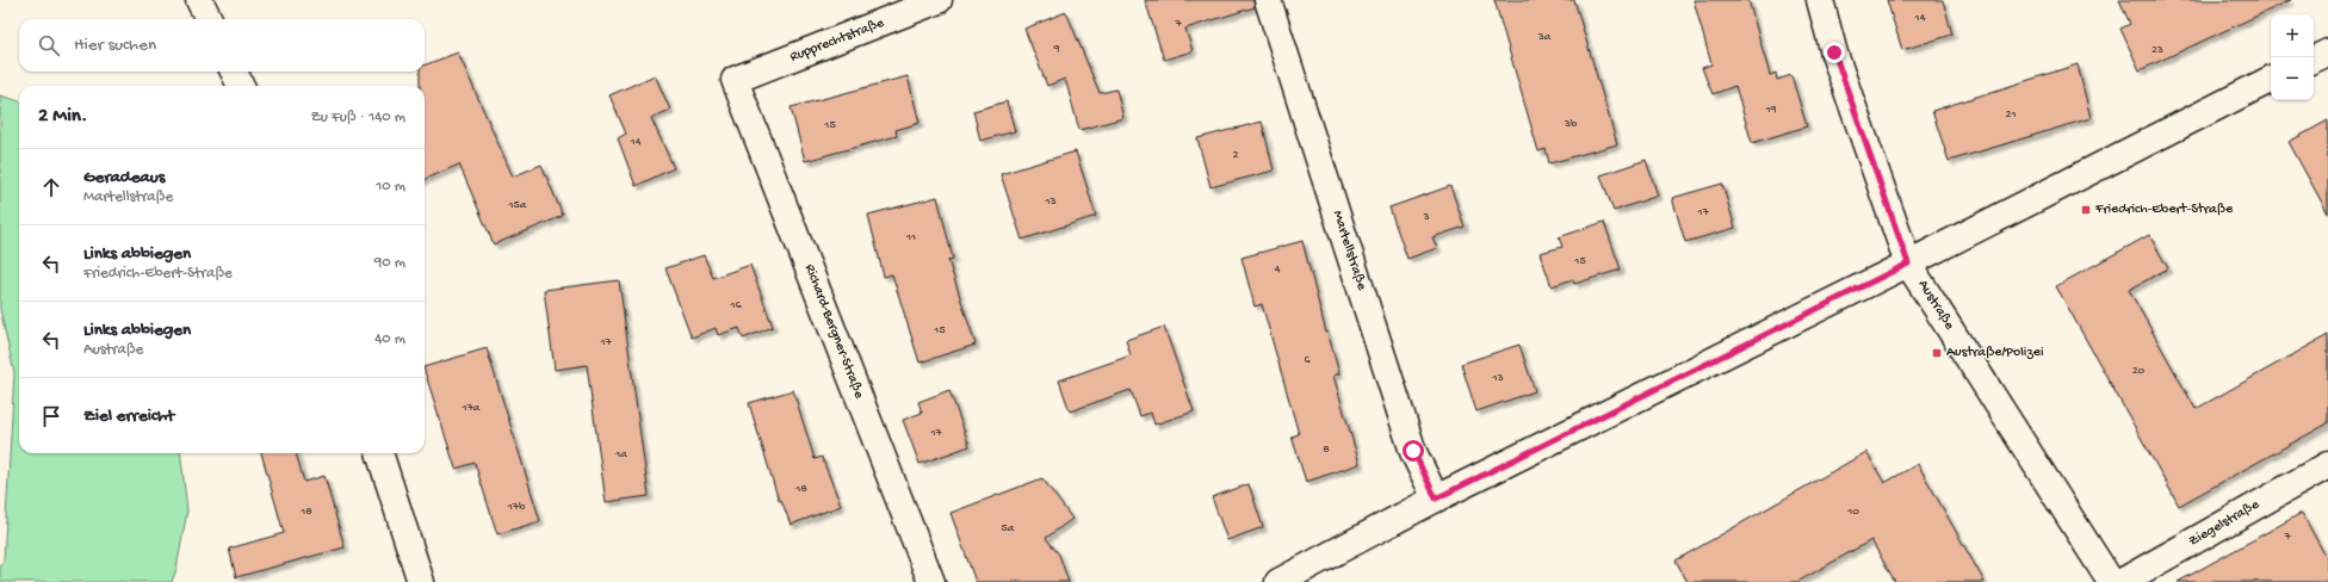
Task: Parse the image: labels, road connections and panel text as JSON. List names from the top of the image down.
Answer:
{
  "streets": {
    "street": [
      "Rupprechtstraße",
      "Martellstraße",
      "Austraße",
      "Richard-Bergner-Straße",
      "Ziegelstraße"
    ]
  },
  "crossings": [
    ["Rupprechtstraße", "Richard-Bergner-Straße"]
  ],
  "places": {
    "transit": ["Friedrich-Ebert-Straße", "Austraße/Polizei"]
  },
  "house_numbers": [
    "14",
    "7",
    "3a",
    "9",
    "23",
    "19",
    "21",
    "3b",
    "15",
    "14",
    "2",
    "13",
    "15a",
    "17",
    "3",
    "11",
    "15",
    "4",
    "16",
    "15",
    "17",
    "6",
    "20",
    "13",
    "17a",
    "17",
    "8",
    "1a",
    "18",
    "17b",
    "18",
    "10",
    "5a",
    "7"
  ],
  "page": {
    "map_buttons": ["+", "−"],
    "search": "Hier suchen",
    "heading": ["2 Min.", "Zu Fuß · 140 m"],
    "list": [
      ["Geradeaus", "Martellstraße", "10 m"],
      ["Links abbiegen", "Friedrich-Ebert-Straße", "90 m"],
      ["Links abbiegen", "Austraße", "40 m"],
      "Ziel erreicht"
    ]
  }
}
